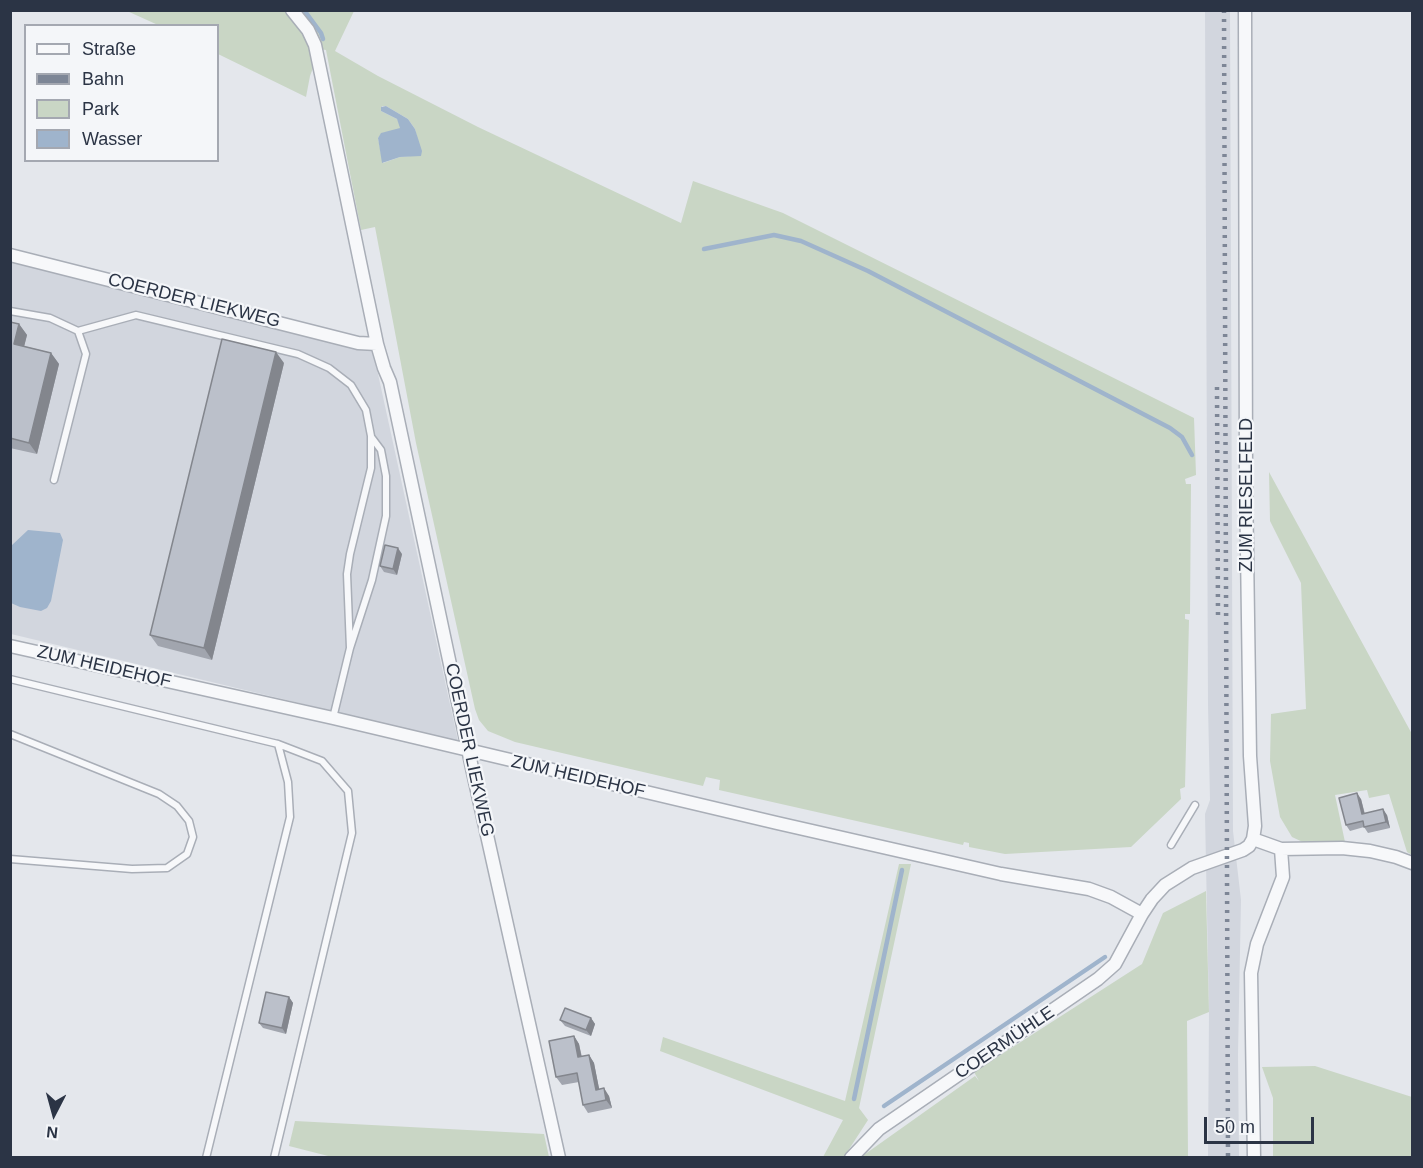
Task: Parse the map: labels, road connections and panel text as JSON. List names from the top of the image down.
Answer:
{
  "streets": {
    "street": [
      "COERDER LIEKWEG",
      "ZUM RIESELFELD",
      "ZUM HEIDEHOF",
      "COERMÜHLE"
    ]
  },
  "crossings": [
    ["COERDER LIEKWEG", "ZUM HEIDEHOF"],
    ["ZUM HEIDEHOF", "COERMÜHLE"]
  ],
  "legend": [
    "Straße",
    "Bahn",
    "Park",
    "Wasser"
  ],
  "scale_bar": "50 m",
  "north": "bottom"
}
